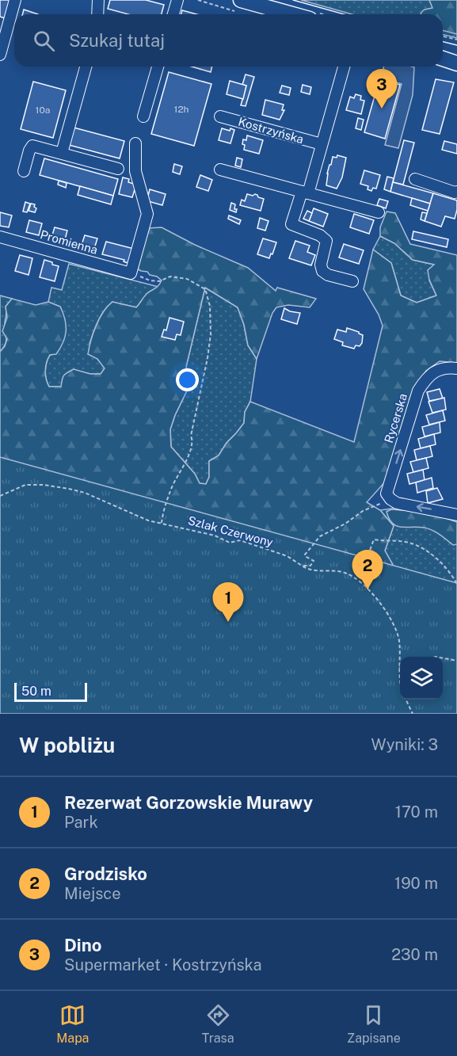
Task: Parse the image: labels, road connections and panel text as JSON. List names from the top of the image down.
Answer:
{
  "streets": {
    "street": ["Kostrzyńska", "Promienna", "Rycerska"],
    "path": ["Szlak Czerwony"]
  },
  "one_way": ["Rycerska"],
  "house_numbers": ["12h", "10a"],
  "scale_bar": "50 m",
  "page": {
    "search": "Szukaj tutaj",
    "pins": ["3", "2", "1"],
    "scale": "50 m",
    "heading": ["W pobliżu", "Wyniki: 3"],
    "list": [
      {
        "mark": "1",
        "name": "Rezerwat Gorzowskie Murawy",
        "note": "Park",
        "value": "170 m"
      },
      {
        "mark": "2",
        "name": "Grodzisko",
        "note": "Miejsce",
        "value": "190 m"
      },
      {
        "mark": "3",
        "name": "Dino",
        "note": "Supermarket · Kostrzyńska",
        "value": "230 m"
      }
    ],
    "nav": ["Mapa", "Trasa", "Zapisane"]
  }
}
